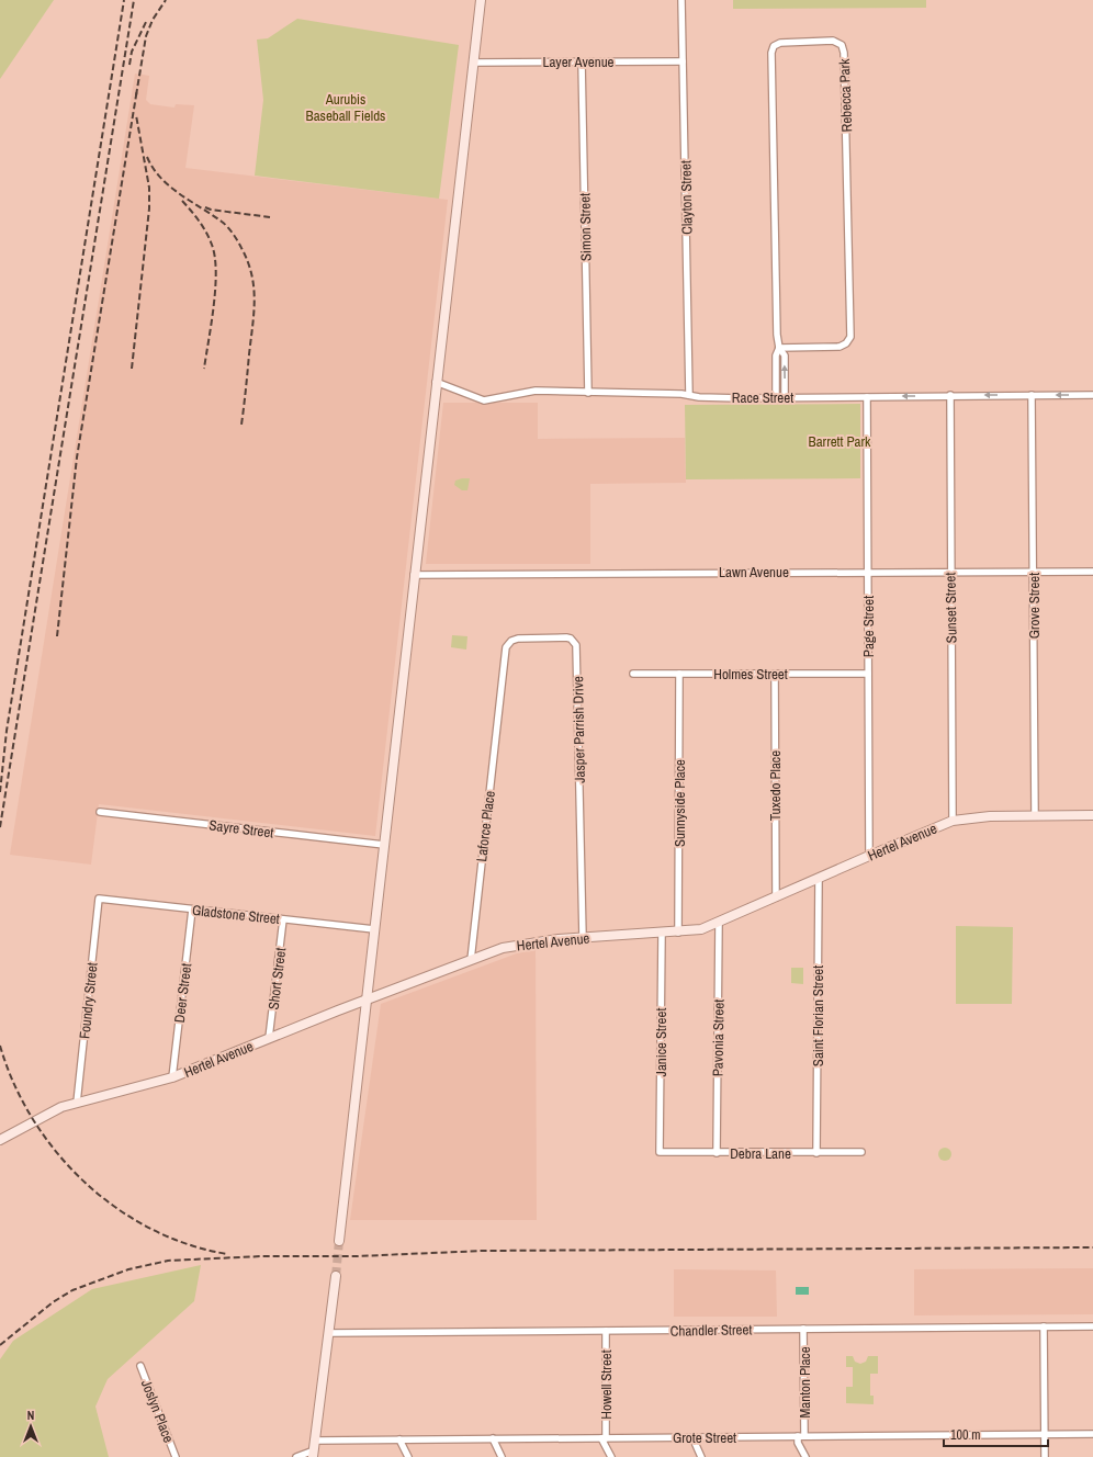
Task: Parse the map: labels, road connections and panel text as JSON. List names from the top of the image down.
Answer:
{
  "streets": {
    "main road": ["Hertel Avenue"],
    "street": [
      "Layer Avenue",
      "Rebecca Park",
      "Clayton Street",
      "Simon Street",
      "Race Street",
      "Lawn Avenue",
      "Grove Street",
      "Sunset Street",
      "Page Street",
      "Holmes Street",
      "Jasper Parrish Drive",
      "Tuxedo Place",
      "Sunnyside Place",
      "Laforce Place",
      "Sayre Street",
      "Gladstone Street",
      "Short Street",
      "Deer Street",
      "Foundry Street",
      "Saint Florian Street",
      "Pavonia Street",
      "Janice Street",
      "Debra Lane",
      "Chandler Street",
      "Manton Place",
      "Howell Street",
      "Joslyn Place",
      "Grote Street"
    ]
  },
  "crossings": [
    ["Layer Avenue", "Clayton Street"],
    ["Layer Avenue", "Simon Street"],
    ["Rebecca Park", "Race Street"],
    ["Clayton Street", "Race Street"],
    ["Simon Street", "Race Street"],
    ["Race Street", "Grove Street"],
    ["Race Street", "Sunset Street"],
    ["Race Street", "Page Street"],
    ["Lawn Avenue", "Grove Street"],
    ["Lawn Avenue", "Sunset Street"],
    ["Lawn Avenue", "Page Street"],
    ["Grove Street", "Hertel Avenue"],
    ["Sunset Street", "Hertel Avenue"],
    ["Page Street", "Holmes Street"],
    ["Page Street", "Hertel Avenue"],
    ["Holmes Street", "Tuxedo Place"],
    ["Holmes Street", "Sunnyside Place"],
    ["Jasper Parrish Drive", "Laforce Place"],
    ["Jasper Parrish Drive", "Hertel Avenue"],
    ["Tuxedo Place", "Hertel Avenue"],
    ["Sunnyside Place", "Hertel Avenue"],
    ["Laforce Place", "Hertel Avenue"],
    ["Hertel Avenue", "Short Street"],
    ["Hertel Avenue", "Deer Street"],
    ["Hertel Avenue", "Foundry Street"],
    ["Hertel Avenue", "Saint Florian Street"],
    ["Hertel Avenue", "Pavonia Street"],
    ["Hertel Avenue", "Janice Street"],
    ["Gladstone Street", "Short Street"],
    ["Gladstone Street", "Deer Street"],
    ["Gladstone Street", "Foundry Street"],
    ["Saint Florian Street", "Debra Lane"],
    ["Pavonia Street", "Debra Lane"],
    ["Janice Street", "Debra Lane"],
    ["Chandler Street", "Manton Place"],
    ["Chandler Street", "Howell Street"],
    ["Manton Place", "Grote Street"],
    ["Howell Street", "Grote Street"]
  ],
  "parks": ["Aurubis Baseball Fields", "Barrett Park"],
  "scale_bar": "100 m",
  "north": "top"
}
